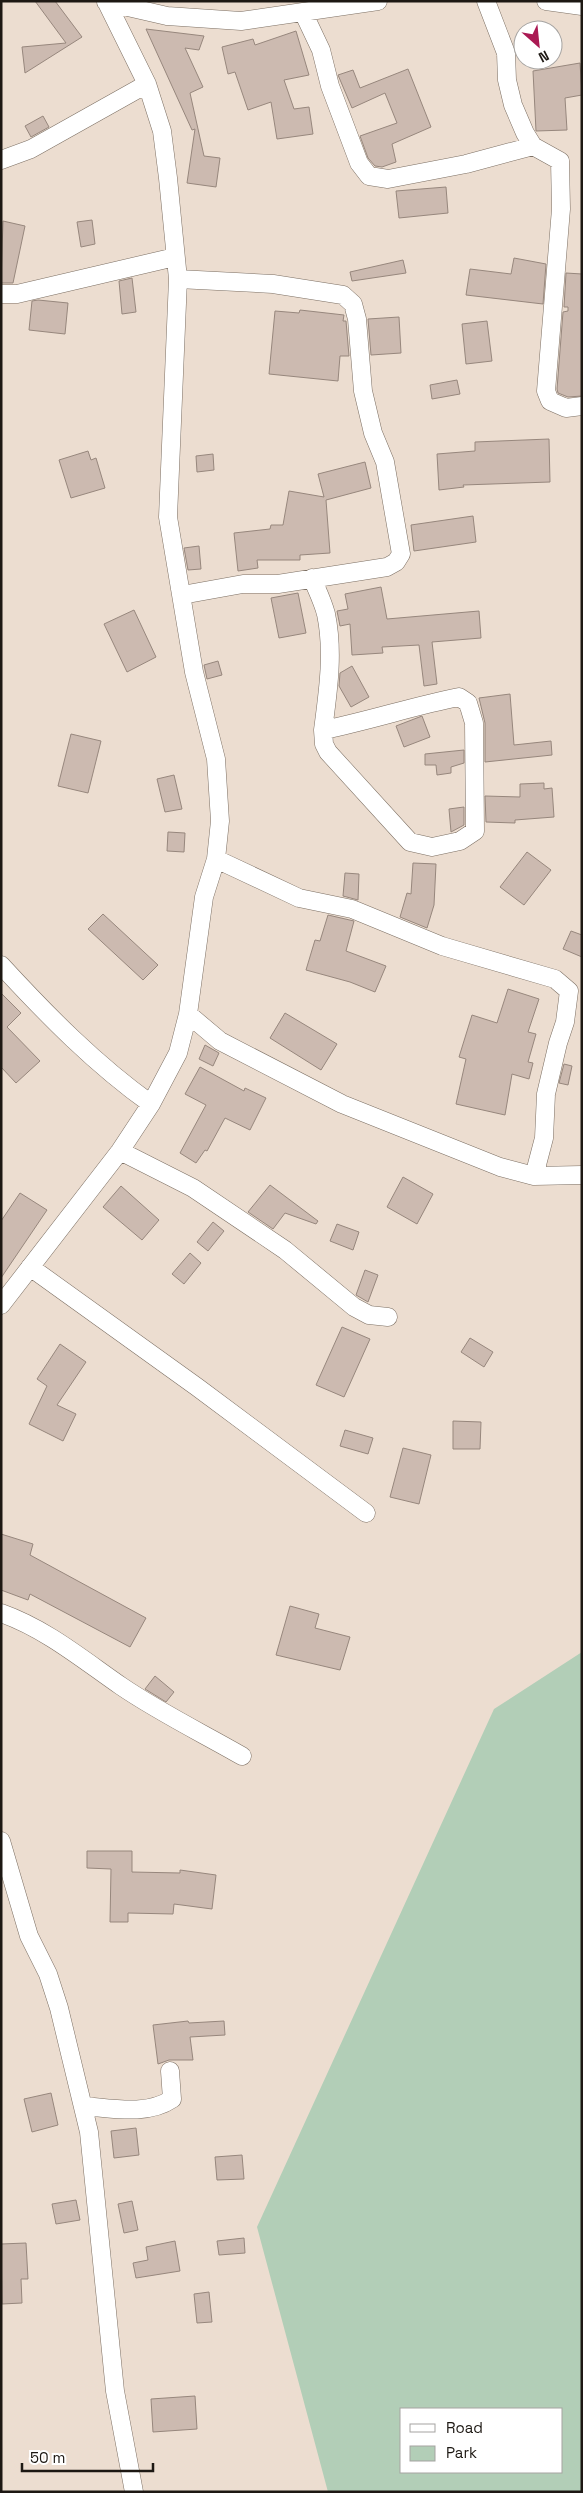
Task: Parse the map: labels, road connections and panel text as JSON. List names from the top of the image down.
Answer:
{
  "legend": ["Road", "Park"],
  "scale_bar": "50 m",
  "north": "bottom right"
}
